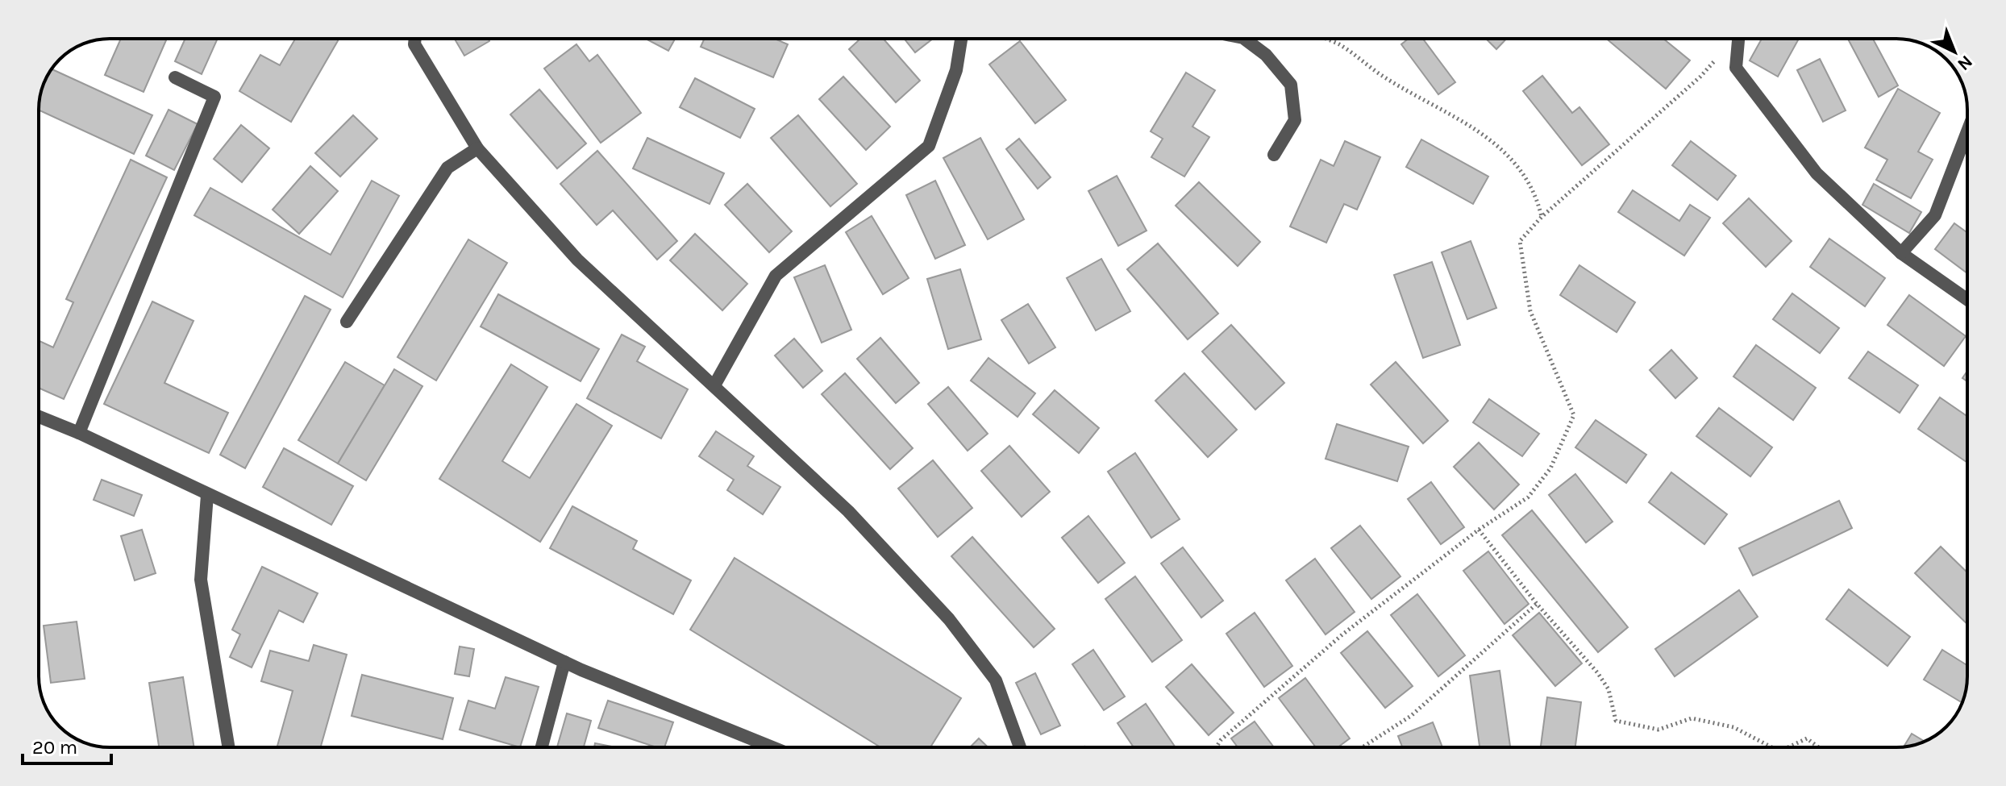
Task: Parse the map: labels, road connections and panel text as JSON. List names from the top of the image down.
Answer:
{
  "scale_bar": "20 m",
  "north": "bottom right"
}
